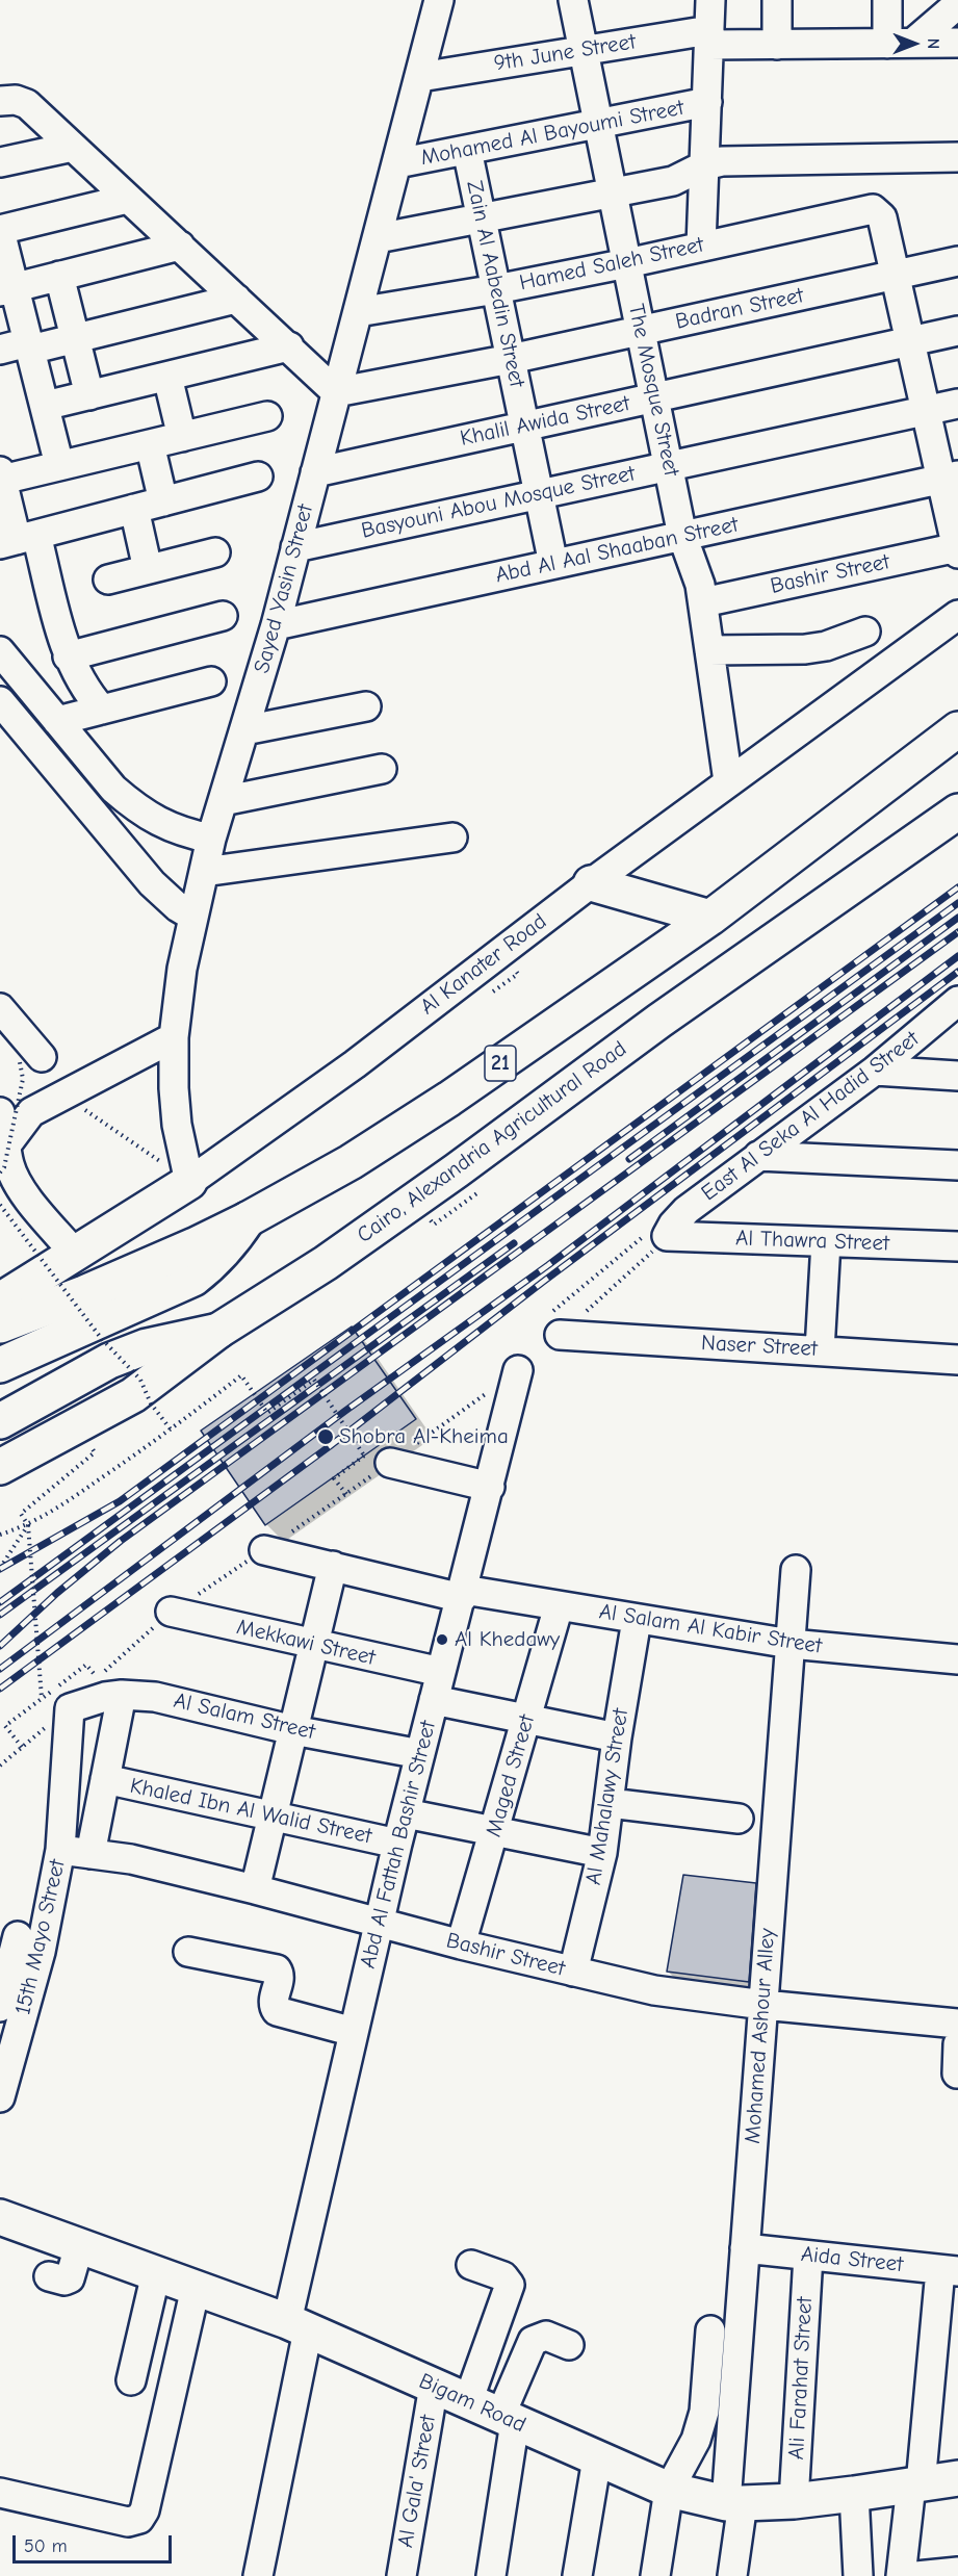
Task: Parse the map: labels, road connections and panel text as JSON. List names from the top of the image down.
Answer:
{
  "streets": {
    "main road": [
      "Al Kanater Road",
      "21",
      "Cairo, Alexandria Agricultural Road",
      "Bigam Road"
    ],
    "street": [
      "9th June Street",
      "Mohamed Al Bayoumi Street",
      "Hamed Saleh Street",
      "Zain Al Aabedin Street",
      "Badran Street",
      "The Mosque Street",
      "Khalil Awida Street",
      "Basyouni Abou Mosque Street",
      "Abd Al Aal Shaaban Street",
      "Bashir Street",
      "Sayed Yasin Street",
      "East Al Seka Al Hadid Street",
      "Al Thawra Street",
      "Naser Street",
      "Al Salam Al Kabir Street",
      "Mekkawi Street",
      "Al Salam Street",
      "Maged Street",
      "Al Mahalawy Street",
      "Khaled Ibn Al Walid Street",
      "Abd Al Fattah Bashir Street",
      "15th Mayo Street",
      "Mohamed Ashour Alley",
      "Aida Street",
      "Ali Farahat Street",
      "Al Gala' Street"
    ]
  },
  "crossings": [
    ["9th June Street", "The Mosque Street"],
    ["9th June Street", "Sayed Yasin Street"],
    ["Mohamed Al Bayoumi Street", "Zain Al Aabedin Street"],
    ["Mohamed Al Bayoumi Street", "The Mosque Street"],
    ["Mohamed Al Bayoumi Street", "Sayed Yasin Street"],
    ["Hamed Saleh Street", "Zain Al Aabedin Street"],
    ["Hamed Saleh Street", "Badran Street"],
    ["Hamed Saleh Street", "The Mosque Street"],
    ["Hamed Saleh Street", "Sayed Yasin Street"],
    ["Zain Al Aabedin Street", "Badran Street"],
    ["Zain Al Aabedin Street", "Khalil Awida Street"],
    ["Zain Al Aabedin Street", "Basyouni Abou Mosque Street"],
    ["Zain Al Aabedin Street", "Abd Al Aal Shaaban Street"],
    ["Badran Street", "The Mosque Street"],
    ["Badran Street", "Sayed Yasin Street"],
    ["The Mosque Street", "Khalil Awida Street"],
    ["The Mosque Street", "Basyouni Abou Mosque Street"],
    ["The Mosque Street", "Abd Al Aal Shaaban Street"],
    ["The Mosque Street", "Bashir Street"],
    ["The Mosque Street", "Al Kanater Road"],
    ["Khalil Awida Street", "Sayed Yasin Street"],
    ["Basyouni Abou Mosque Street", "Sayed Yasin Street"],
    ["Abd Al Aal Shaaban Street", "Sayed Yasin Street"],
    ["Bashir Street", "Maged Street"],
    ["Bashir Street", "Al Mahalawy Street"],
    ["Bashir Street", "Abd Al Fattah Bashir Street"],
    ["Bashir Street", "15th Mayo Street"],
    ["Bashir Street", "Mohamed Ashour Alley"],
    ["Sayed Yasin Street", "Al Kanater Road"],
    ["East Al Seka Al Hadid Street", "Al Thawra Street"],
    ["Al Salam Al Kabir Street", "Maged Street"],
    ["Al Salam Al Kabir Street", "Al Mahalawy Street"],
    ["Al Salam Al Kabir Street", "Abd Al Fattah Bashir Street"],
    ["Al Salam Al Kabir Street", "Mohamed Ashour Alley"],
    ["Mekkawi Street", "Abd Al Fattah Bashir Street"],
    ["Al Salam Street", "Abd Al Fattah Bashir Street"],
    ["Al Salam Street", "15th Mayo Street"],
    ["Khaled Ibn Al Walid Street", "Abd Al Fattah Bashir Street"],
    ["Abd Al Fattah Bashir Street", "Bigam Road"],
    ["Mohamed Ashour Alley", "Aida Street"],
    ["Mohamed Ashour Alley", "Bigam Road"],
    ["Aida Street", "Ali Farahat Street"],
    ["Ali Farahat Street", "Bigam Road"],
    ["Bigam Road", "Al Gala' Street"]
  ],
  "places": ["Shobra Al-Kheima", "Al Khedawy"],
  "scale_bar": "50 m",
  "north": "right"
}
